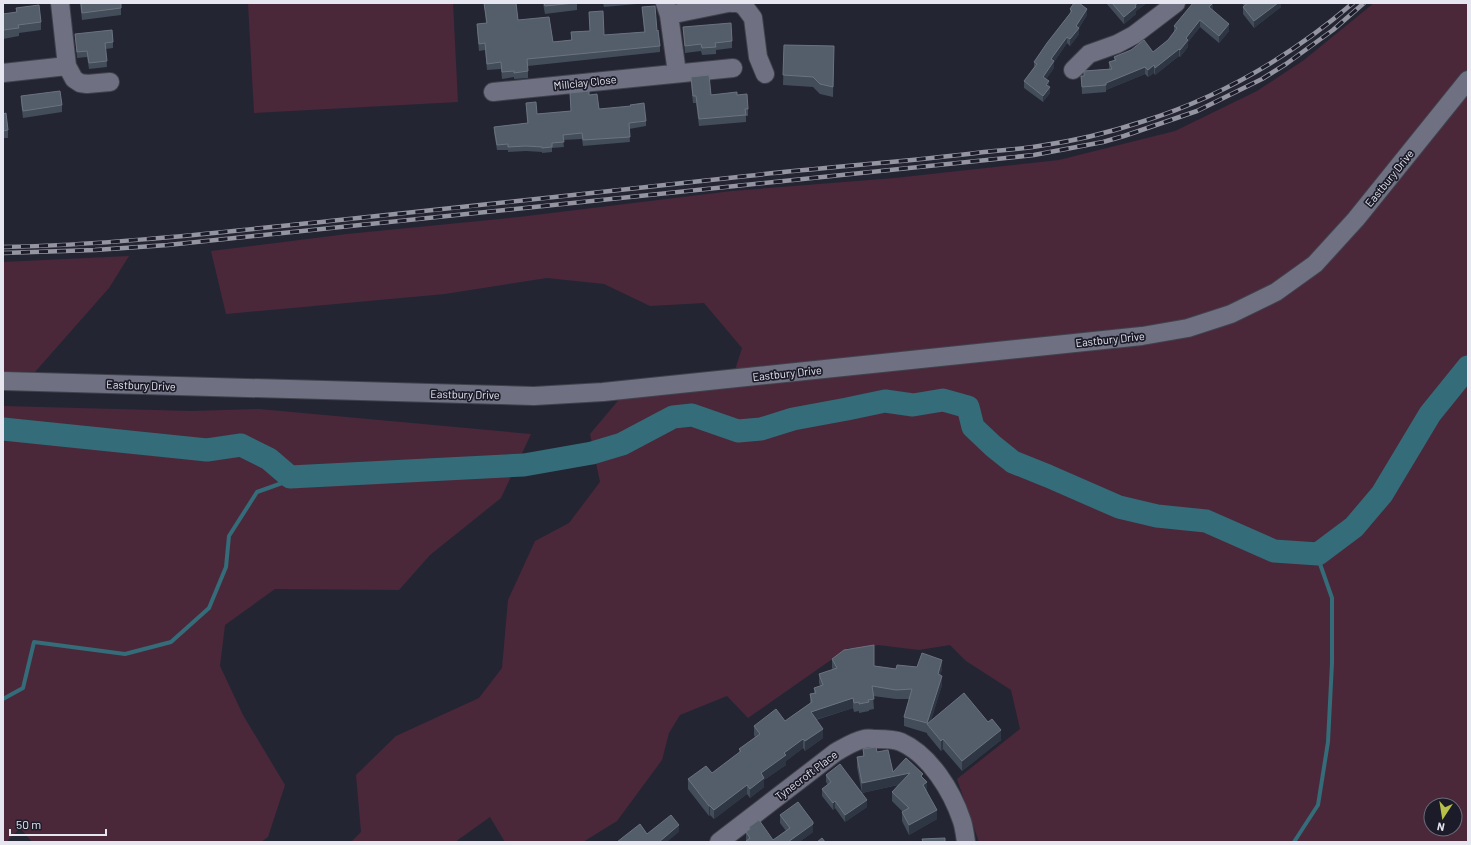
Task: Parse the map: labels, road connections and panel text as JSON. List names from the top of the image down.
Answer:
{
  "streets": {
    "street": ["Millclay Close", "Eastbury Drive", "Tynecroft Place"]
  },
  "scale_bar": "50 m",
  "north": "bottom"
}
